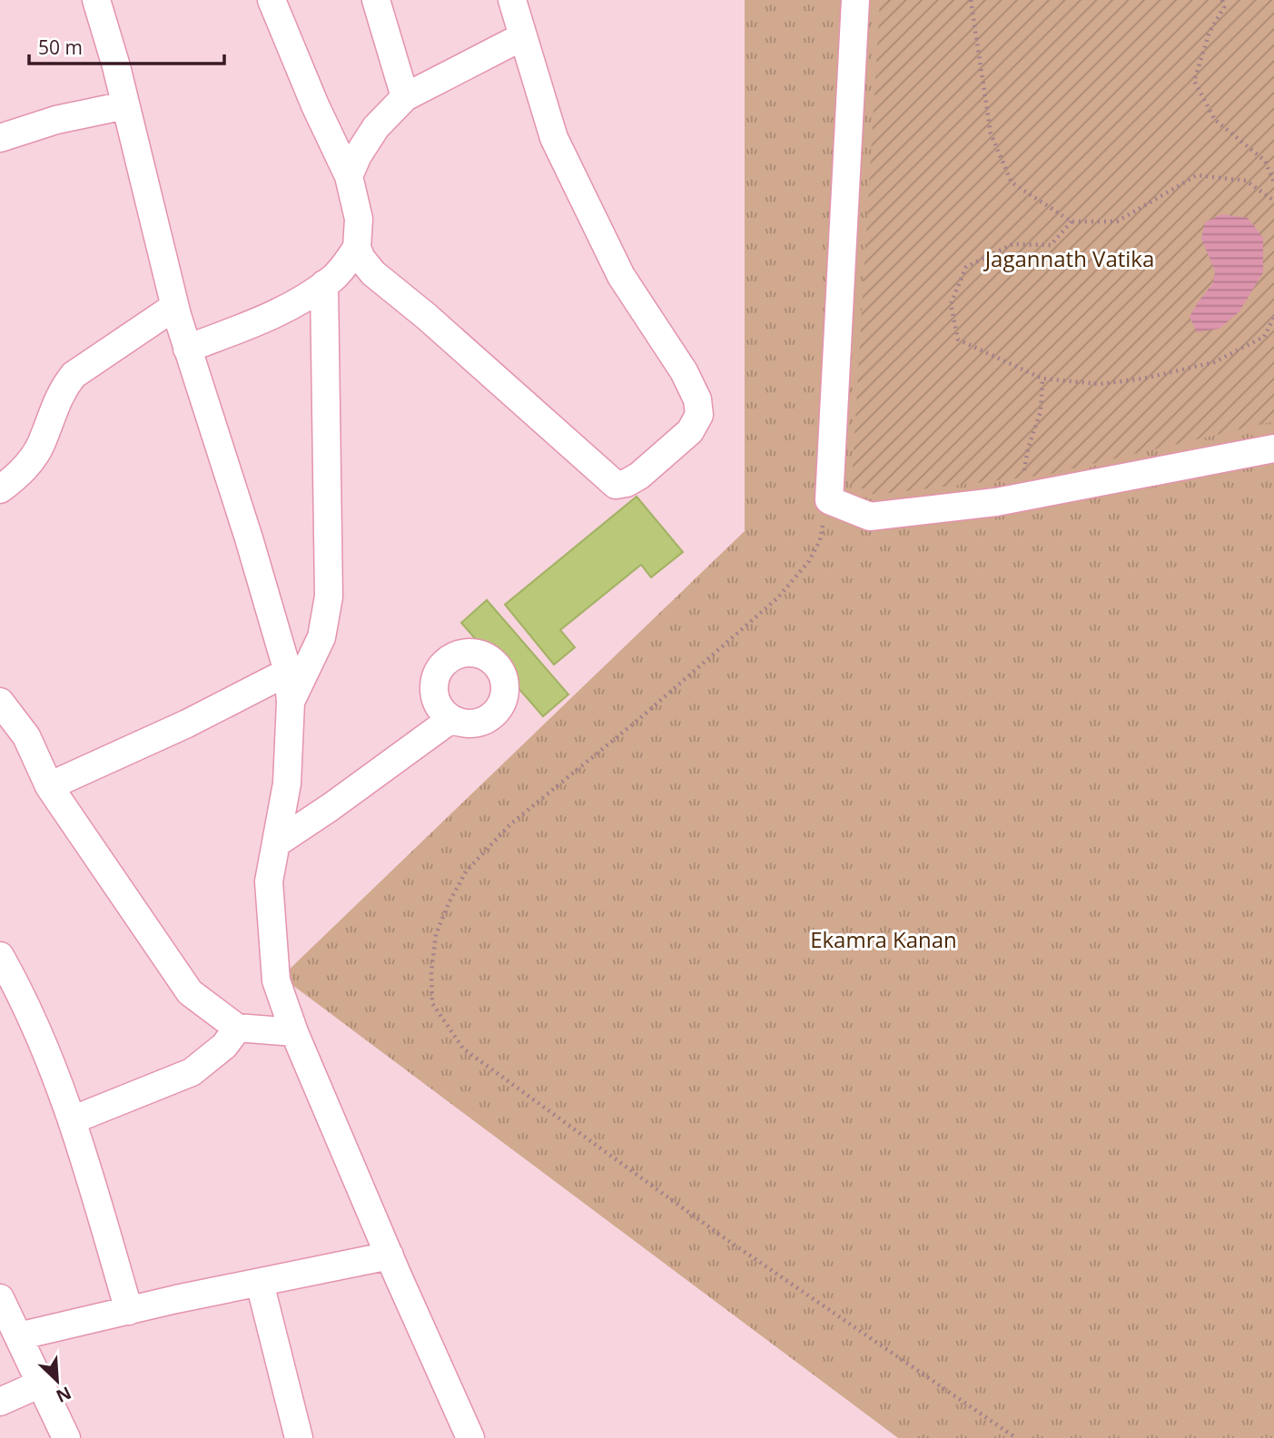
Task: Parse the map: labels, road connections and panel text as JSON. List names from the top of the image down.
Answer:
{
  "parks": ["Jagannath Vatika", "Ekamra Kanan"],
  "scale_bar": "50 m",
  "north": "bottom right"
}
